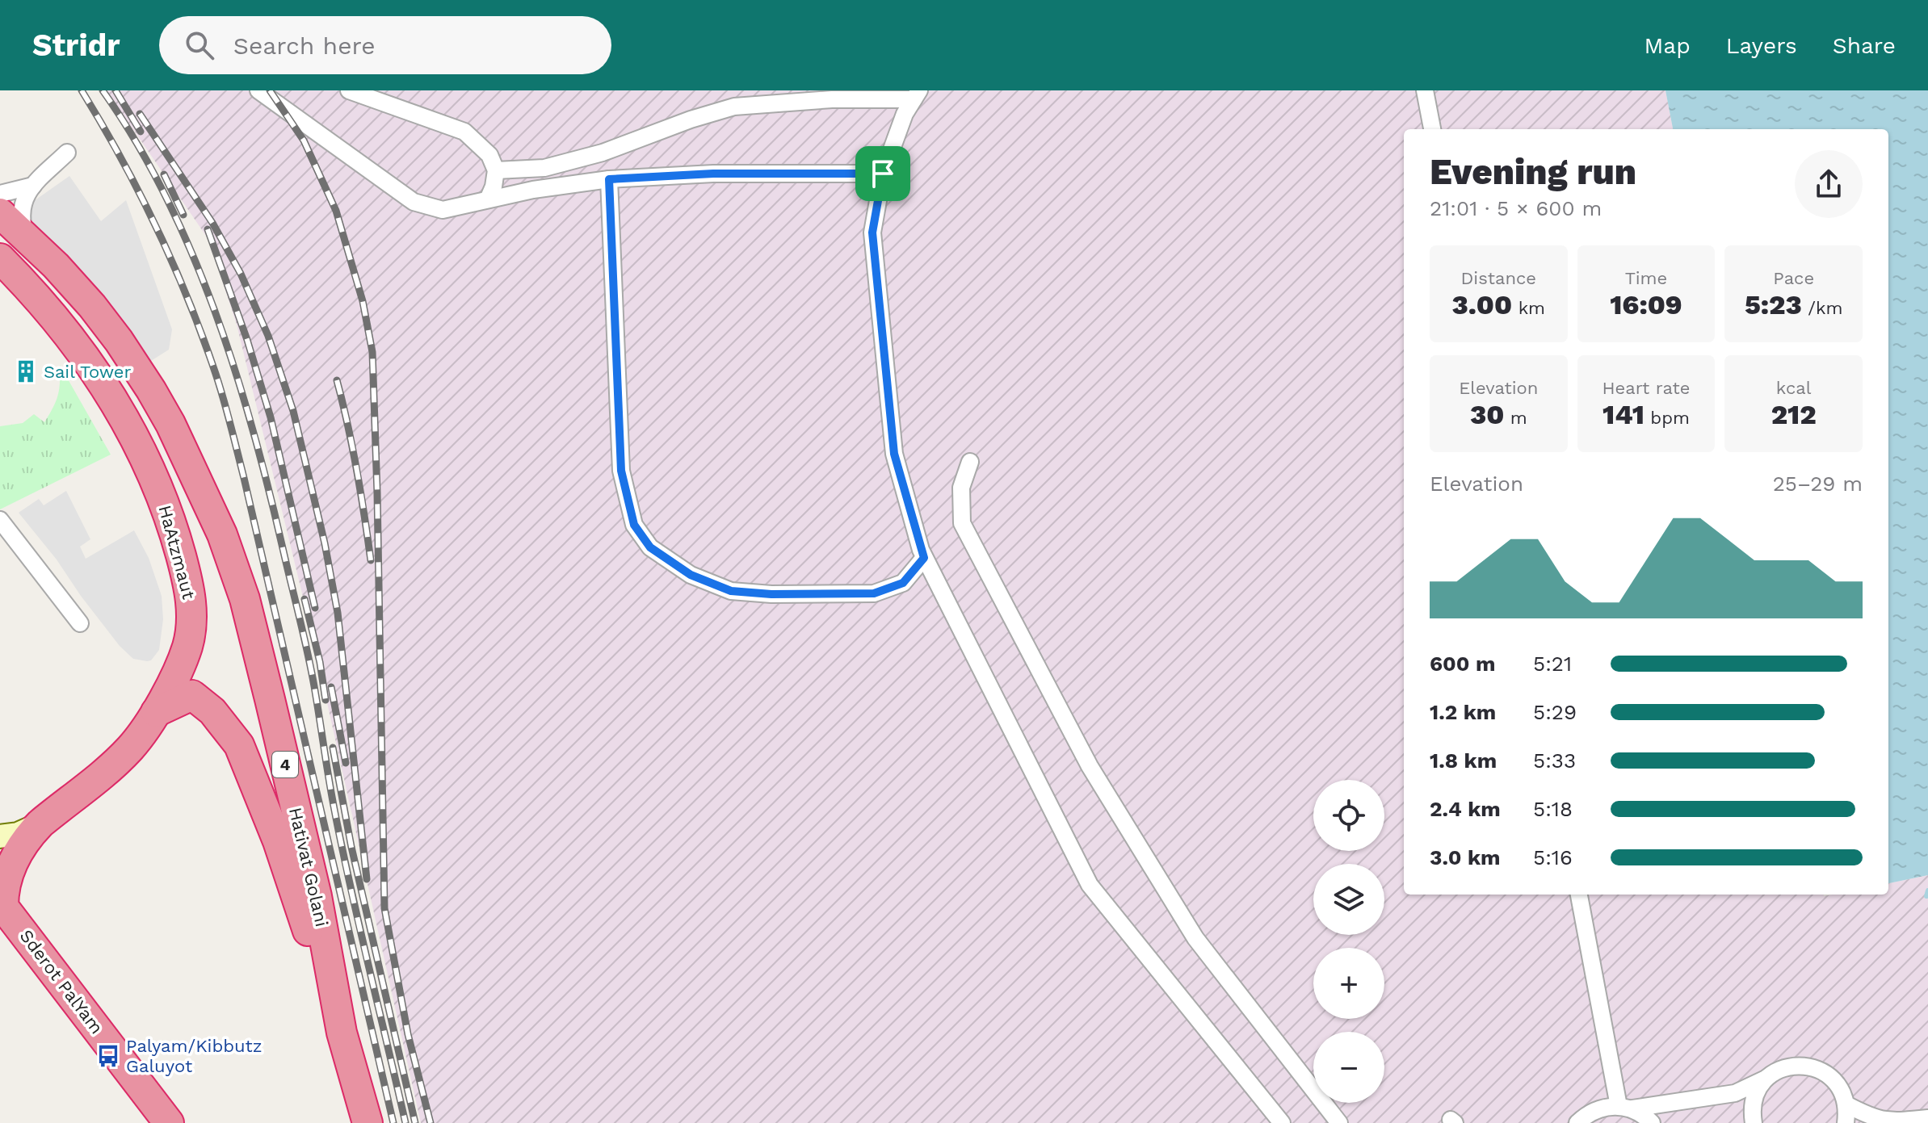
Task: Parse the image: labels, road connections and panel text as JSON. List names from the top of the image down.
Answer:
{
  "streets": {
    "highway": [
      "HaAtzmaut",
      "4",
      "Hativat Golani",
      "Sderot PalYam"
    ]
  },
  "crossings": [
    ["HaAtzmaut", "Sderot PalYam"],
    ["4", "Hativat Golani"]
  ],
  "places": {
    "building": ["Sail Tower"],
    "bus stop": ["Palyam/Kibbutz Galuyot"]
  },
  "page": {
    "header": "Stridr",
    "search": "Search here",
    "nav": ["Map", "Layers", "Share"],
    "heading": ["Evening run", "21:01 · 5 × 600 m"],
    "stats": [
      ["Distance", "3.00 km"],
      ["Time", "16:09"],
      ["Pace", "5:23 /km"],
      ["Elevation", "30 m"],
      ["Heart rate", "141 bpm"],
      ["kcal", "212"]
    ],
    "chart": ["Elevation", "25–29 m"],
    "list": [
      {
        "name": "600 m",
        "note": "5:21"
      },
      {
        "name": "1.2 km",
        "note": "5:29"
      },
      {
        "name": "1.8 km",
        "note": "5:33"
      },
      {
        "name": "2.4 km",
        "note": "5:18"
      },
      {
        "name": "3.0 km",
        "note": "5:16"
      }
    ],
    "map_buttons": ["+", "−"]
  }
}
